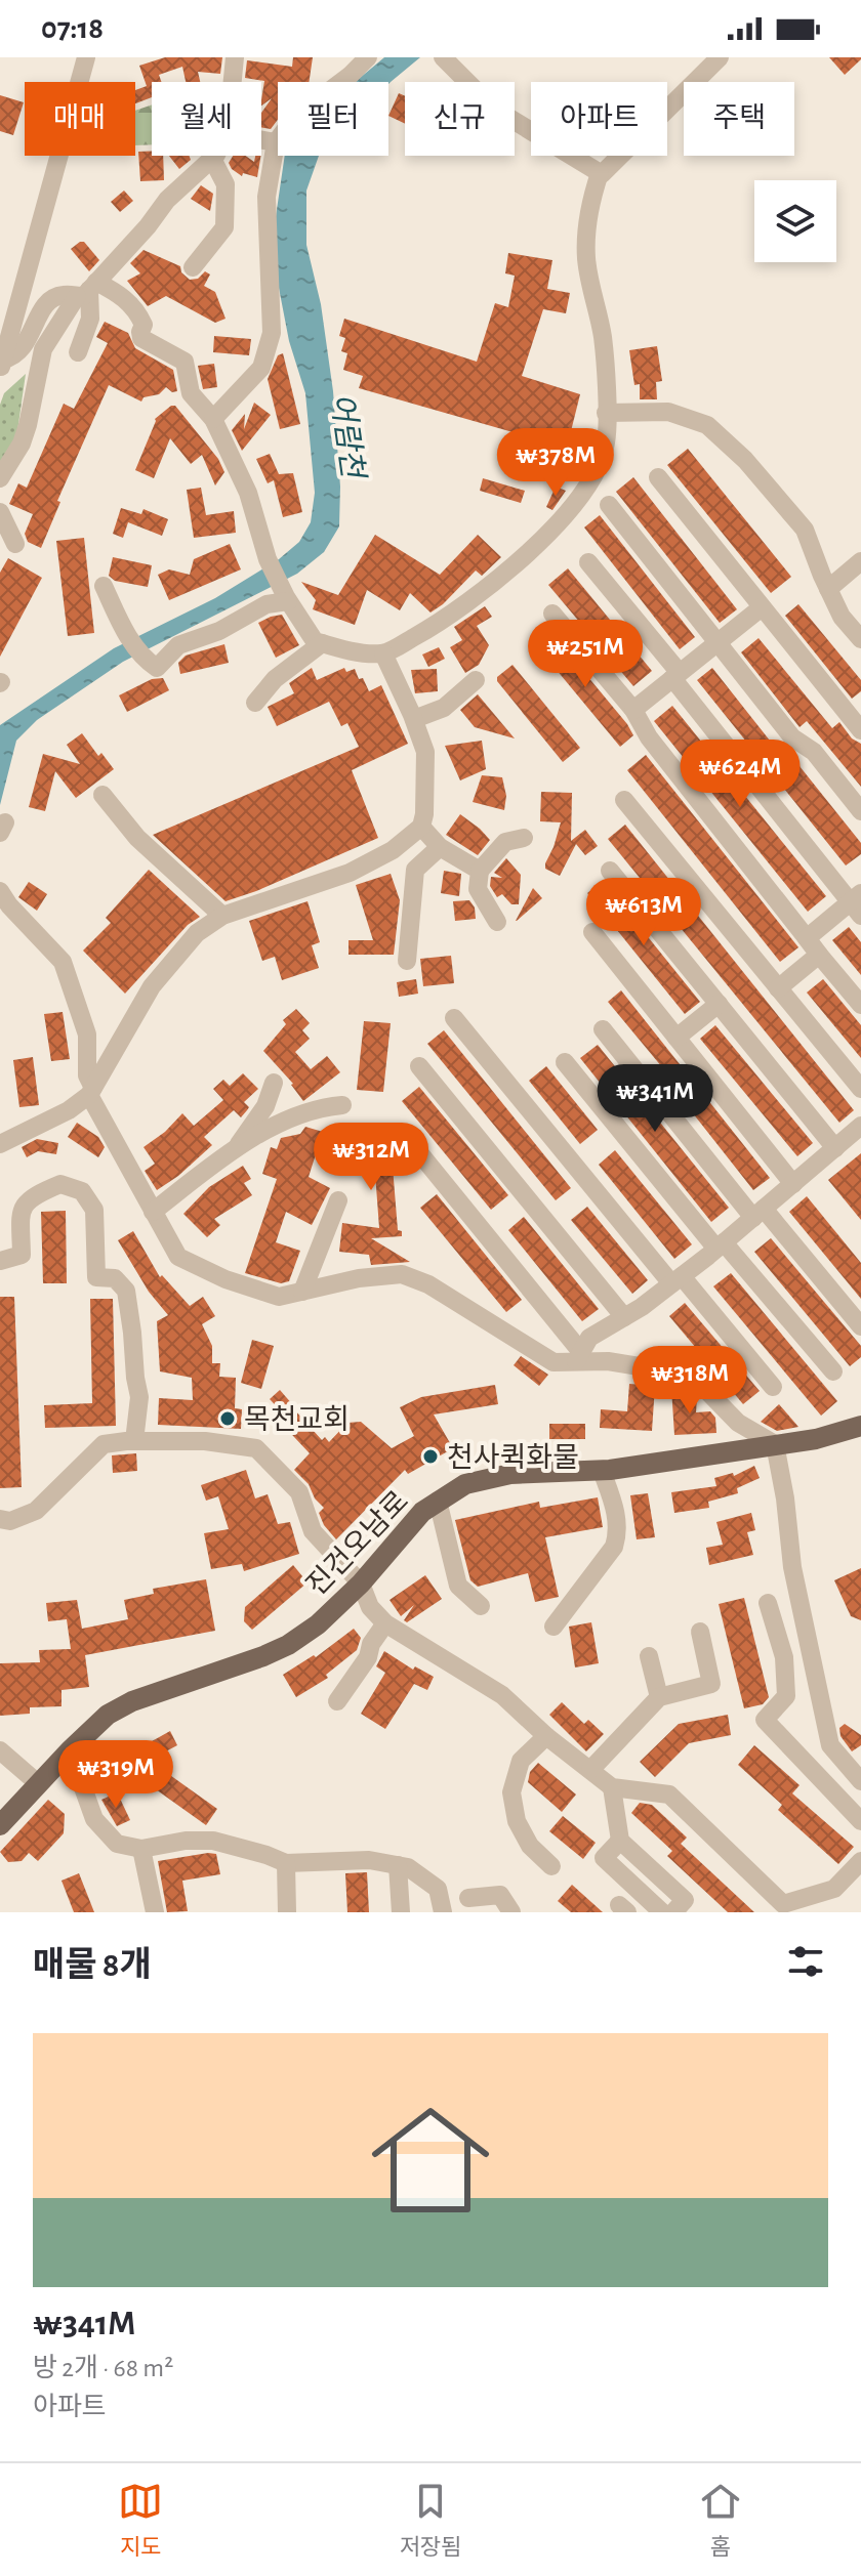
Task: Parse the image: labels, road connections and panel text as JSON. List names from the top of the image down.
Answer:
{
  "streets": {
    "main road": ["진건오남로"]
  },
  "water": ["어람천"],
  "places": ["목천교회", "천사퀵화물"],
  "page": {
    "status": "07:18",
    "chip": [
      "매매",
      "월세",
      "필터",
      "신규",
      "아파트",
      "주택"
    ],
    "price": [
      "₩378M",
      "₩251M",
      "₩624M",
      "₩613M",
      "₩341M",
      "₩312M",
      "₩318M",
      "₩319M"
    ],
    "heading": "매물 8개",
    "list": [
      {
        "name": "₩341M",
        "note": "방 2개 · 68 m² · 아파트"
      }
    ],
    "tabs": ["지도", "저장됨", "홈"]
  }
}
